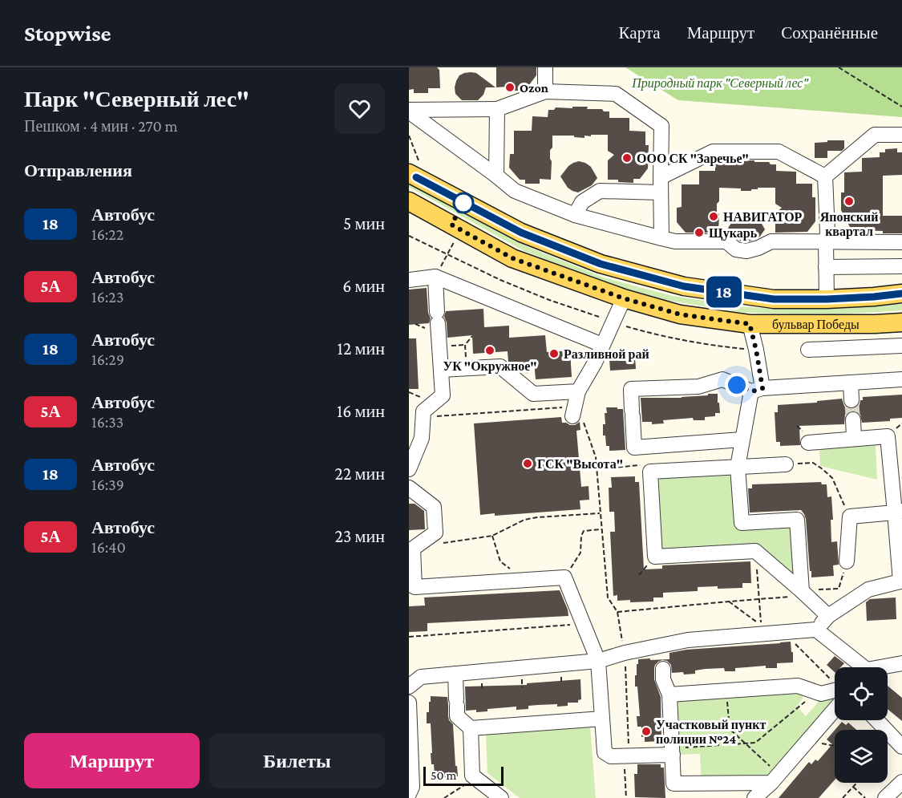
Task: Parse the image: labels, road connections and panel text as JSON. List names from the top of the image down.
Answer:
{
  "streets": {
    "main road": ["бульвар Победы"]
  },
  "parks": ["Природный парк \"Северный лес\""],
  "places": [
    "Ozon",
    "ООО СК \"Заречье\"",
    "Японский квартал",
    "НАВИГАТОР",
    "Щукарь",
    "УК \"Окружное\"",
    "Разливной рай",
    "ГСК \"Высота\"",
    "Участковый пункт полиции №24"
  ],
  "lines": ["bus line 18"],
  "scale_bar": "50 m",
  "page": {
    "header": "Stopwise",
    "nav": ["Карта", "Маршрут", "Сохранённые"],
    "heading": [
      ["Парк \"Северный лес\"", "Пешком · 4 мин · 270 m"],
      "Отправления"
    ],
    "on_map": "18",
    "list": [
      {
        "mark": "18",
        "name": "Автобус",
        "note": "16:22",
        "value": "5 мин"
      },
      {
        "mark": "5А",
        "name": "Автобус",
        "note": "16:23",
        "value": "6 мин"
      },
      {
        "mark": "18",
        "name": "Автобус",
        "note": "16:29",
        "value": "12 мин"
      },
      {
        "mark": "5А",
        "name": "Автобус",
        "note": "16:33",
        "value": "16 мин"
      },
      {
        "mark": "18",
        "name": "Автобус",
        "note": "16:39",
        "value": "22 мин"
      },
      {
        "mark": "5А",
        "name": "Автобус",
        "note": "16:40",
        "value": "23 мин"
      }
    ],
    "buttons": ["Маршрут", "Билеты"],
    "scale": "50 m"
  }
}
